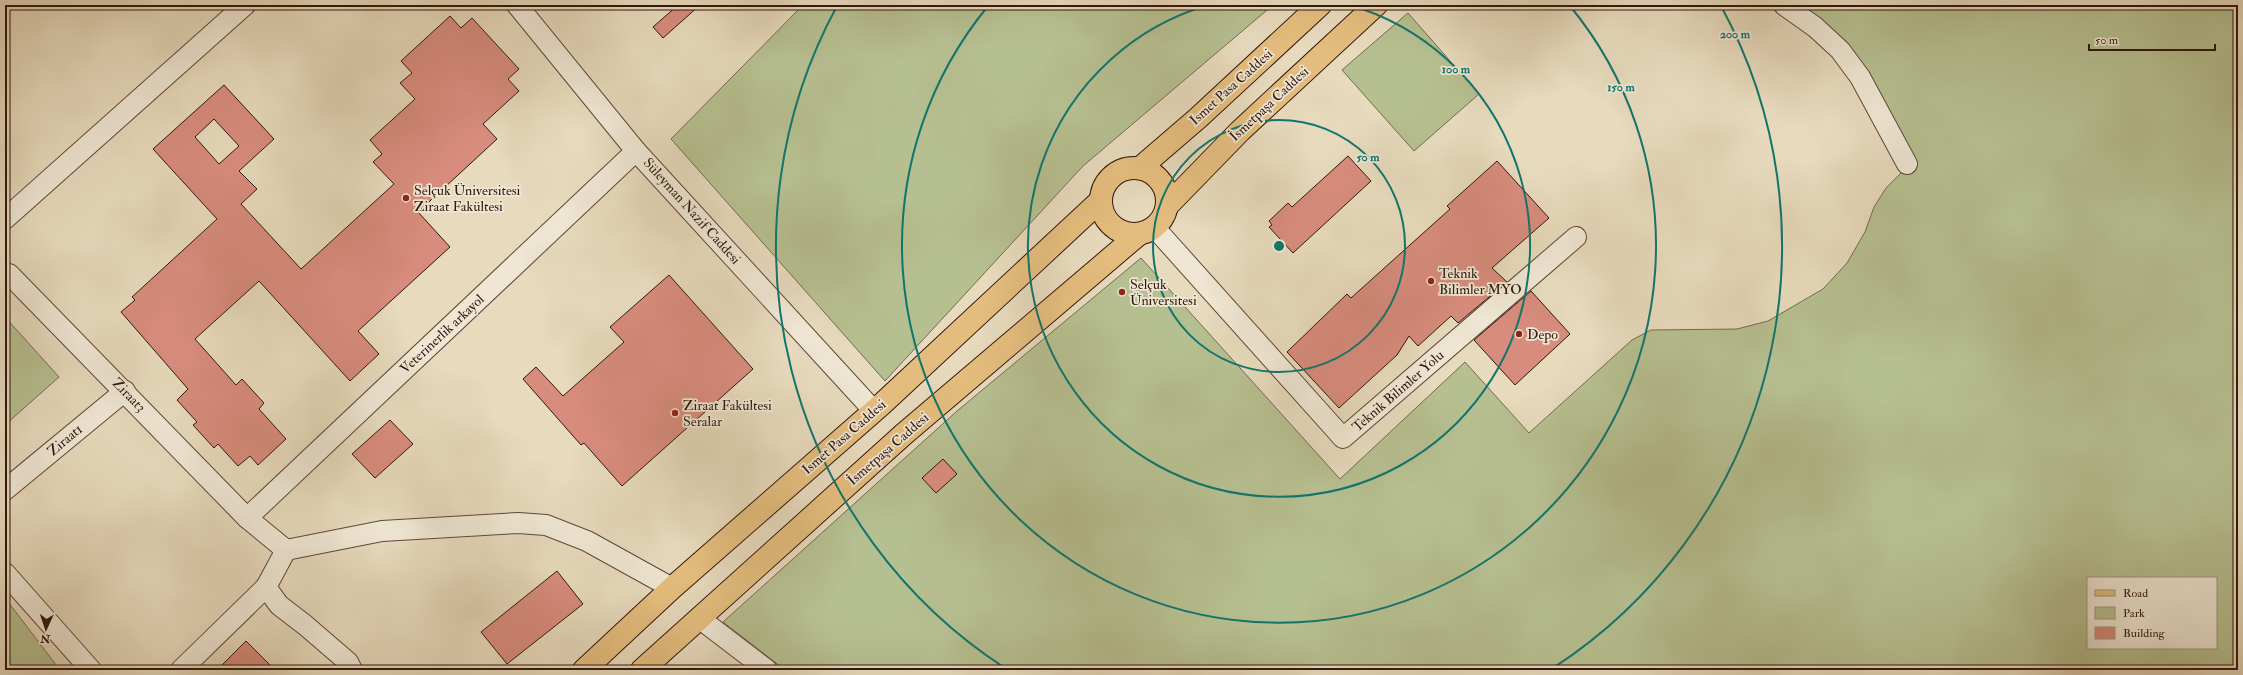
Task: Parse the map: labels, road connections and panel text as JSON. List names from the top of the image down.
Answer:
{
  "streets": {
    "main road": ["Ismet Pasa Caddesi", "İsmetpaşa Caddesi"],
    "street": [
      "Süleyman Nazif Caddesi",
      "Veterinerlik arkayol",
      "Teknik Bilimler Yolu",
      "Ziraat3",
      "Ziraat1"
    ]
  },
  "crossings": [
    ["Ismet Pasa Caddesi", "İsmetpaşa Caddesi"],
    ["Ismet Pasa Caddesi", "Süleyman Nazif Caddesi"],
    ["Ismet Pasa Caddesi", "Teknik Bilimler Yolu"],
    ["İsmetpaşa Caddesi", "Teknik Bilimler Yolu"],
    ["Süleyman Nazif Caddesi", "Veterinerlik arkayol"],
    ["Veterinerlik arkayol", "Ziraat3"],
    ["Ziraat3", "Ziraat1"]
  ],
  "places": [
    "Selçuk Üniversitesi Ziraat Fakültesi",
    "Teknik Bilimler MYO",
    "Selçuk Üniversitesi",
    "Depo",
    "Ziraat Fakültesi Seralar"
  ],
  "legend": ["Road", "Park", "Building"],
  "scale_bar": "50 m",
  "north": "bottom",
  "rings": [
    "200 m",
    "100 m",
    "150 m",
    "50 m"
  ]
}
